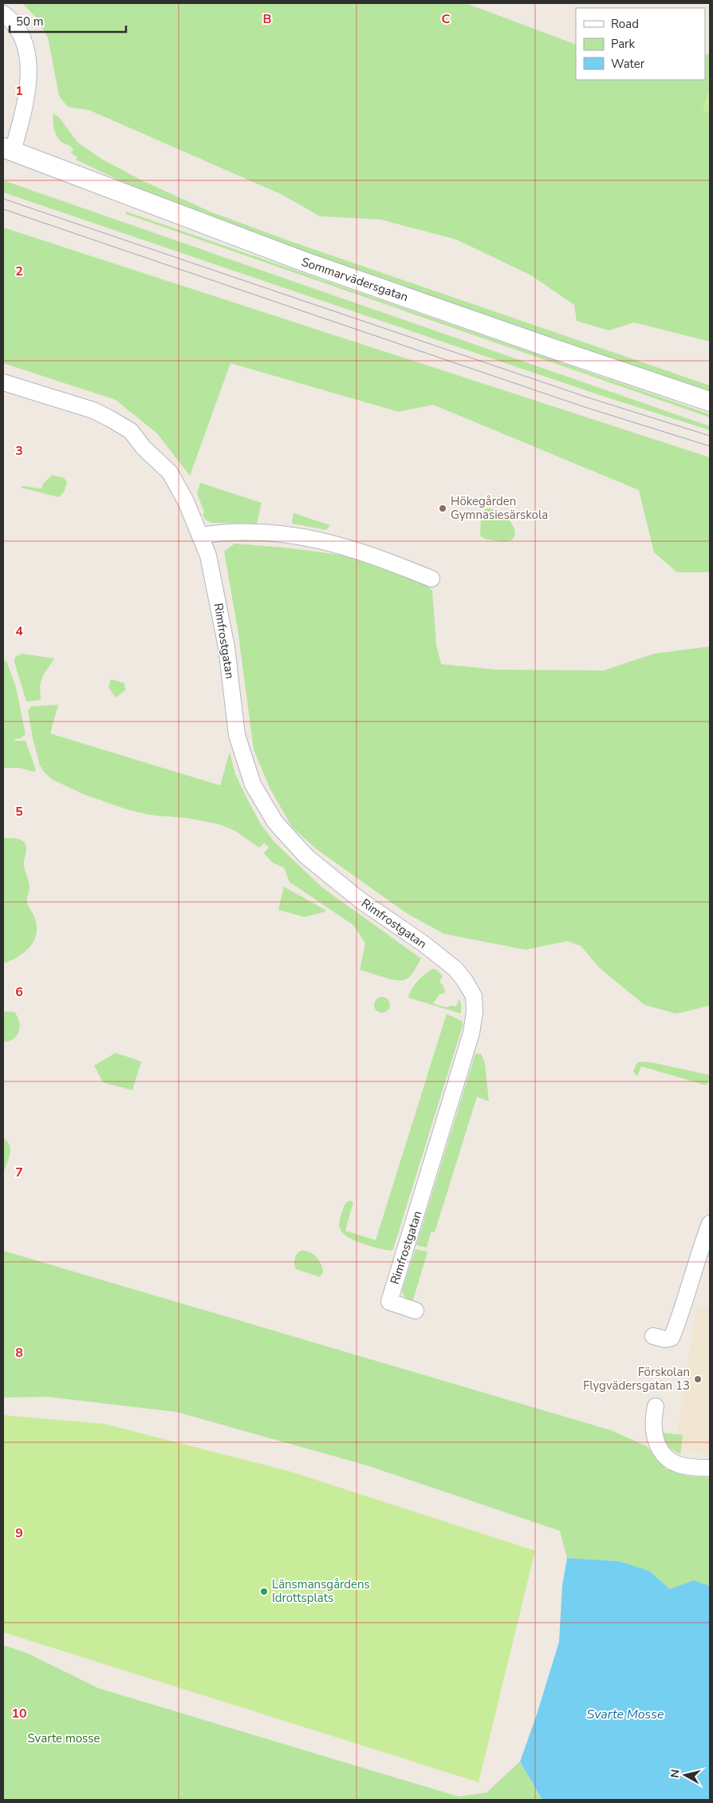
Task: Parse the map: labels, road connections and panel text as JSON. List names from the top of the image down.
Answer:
{
  "streets": {
    "street": ["Sommarvädersgatan", "Rimfrostgatan"]
  },
  "water": ["Svarte Mosse"],
  "parks": ["Svarte mosse"],
  "places": ["Hökegården Gymnasiesärskola", "Förskolan Flygvädersgatan 13", "Länsmansgårdens Idrottsplats"],
  "legend": ["Road", "Park", "Water"],
  "scale_bar": "50 m",
  "north": "left",
  "grid": {
    "columns": ["B", "C"],
    "rows": [
      "1",
      "2",
      "3",
      "4",
      "5",
      "6",
      "7",
      "8",
      "9",
      "10"
    ]
  }
}
